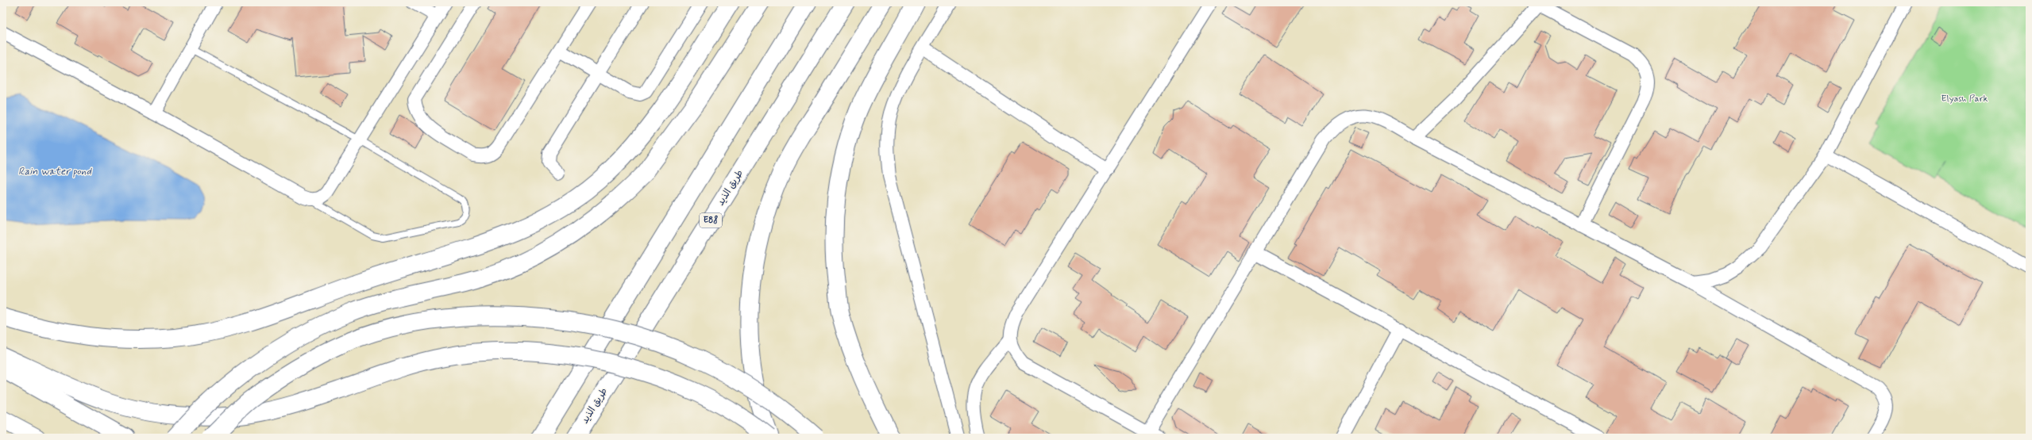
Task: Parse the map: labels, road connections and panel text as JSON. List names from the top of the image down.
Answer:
{
  "streets": {
    "highway": ["طريق الذيد", "E88"]
  },
  "water": ["Rain water pond"],
  "parks": ["Elyash Park"]
}
